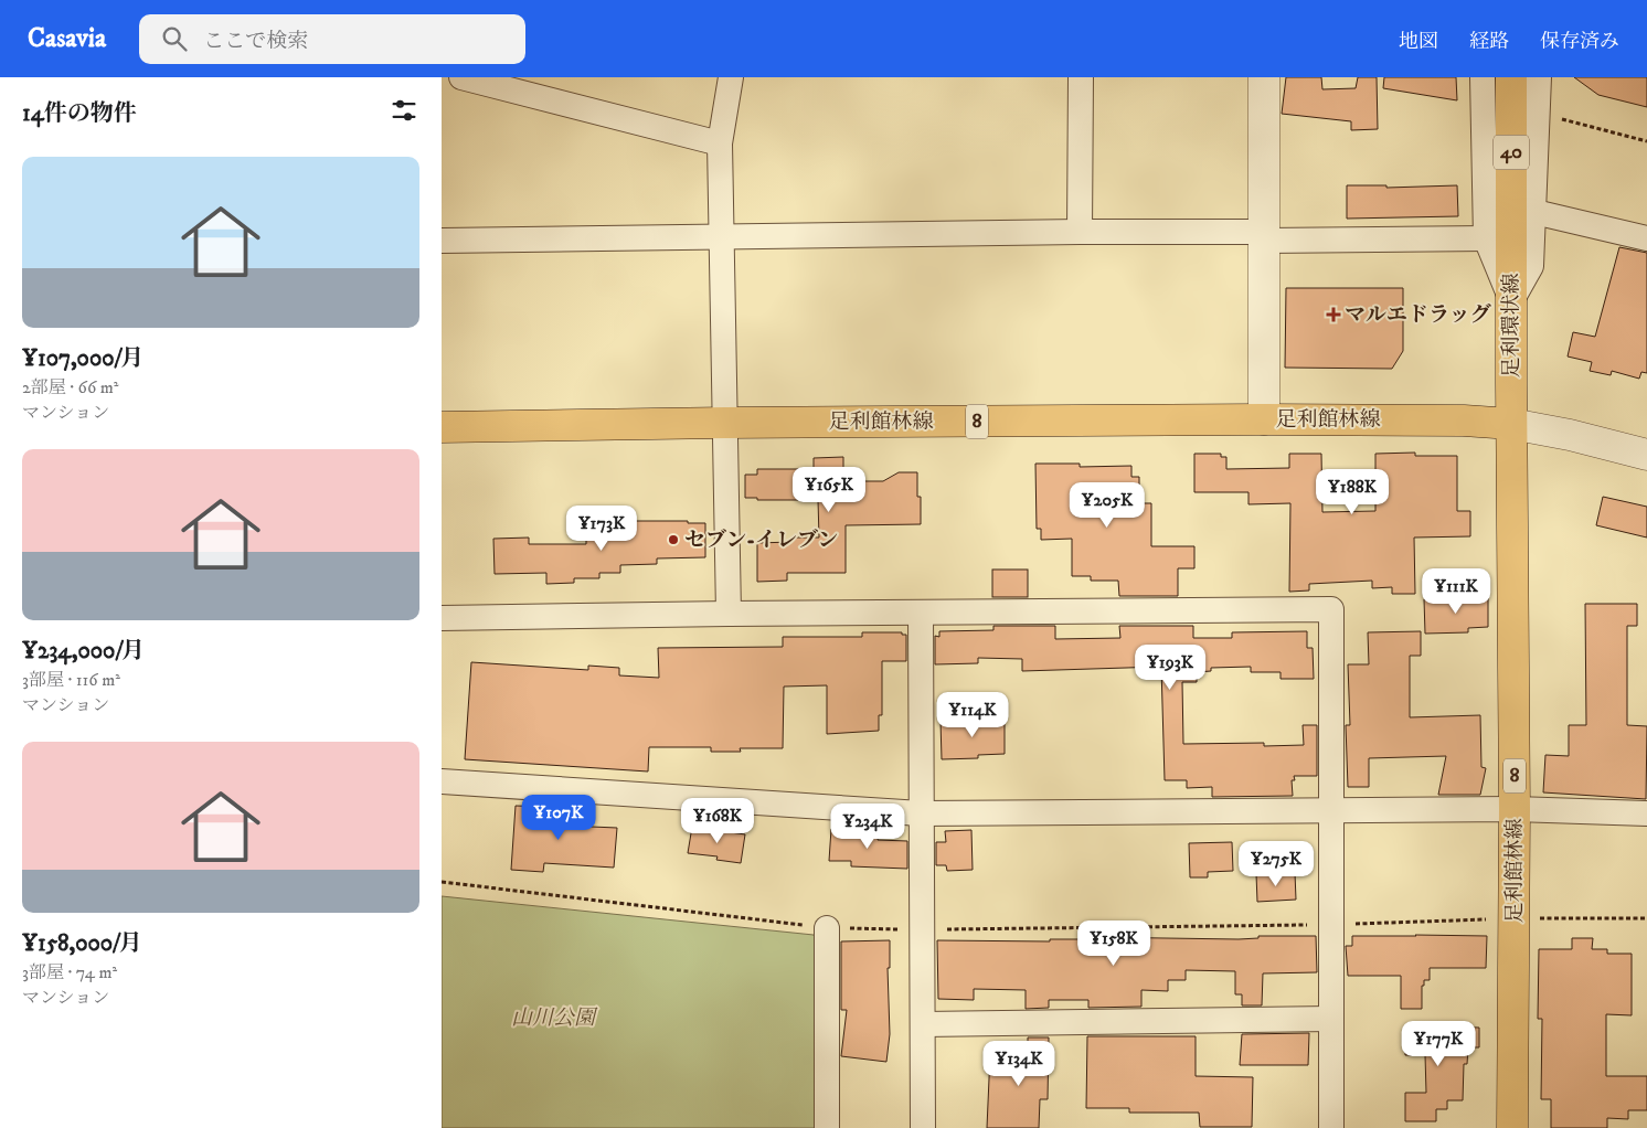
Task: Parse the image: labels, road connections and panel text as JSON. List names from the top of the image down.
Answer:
{
  "streets": {
    "main road": [
      "40",
      "足利環状線",
      "足利館林線",
      "8"
    ]
  },
  "crossings": [
    ["40", "足利環状線"],
    ["足利環状線", "足利館林線"]
  ],
  "parks": ["山川公園"],
  "places": {
    "health": ["マルエドラッグ"],
    "other": ["セブン-イレブン"]
  },
  "page": {
    "header": "Casavia",
    "search": "ここで検索",
    "nav": ["地図", "経路", "保存済み"],
    "heading": "14件の物件",
    "list": [
      {
        "name": "¥107,000/月",
        "note": "2部屋 · 66 m² · マンション"
      },
      {
        "name": "¥234,000/月",
        "note": "3部屋 · 116 m² · マンション"
      },
      {
        "name": "¥158,000/月",
        "note": "3部屋 · 74 m² · マンション"
      }
    ],
    "price": [
      "¥165K",
      "¥188K",
      "¥205K",
      "¥173K",
      "¥111K",
      "¥193K",
      "¥114K",
      "¥107K",
      "¥168K",
      "¥234K",
      "¥275K",
      "¥158K",
      "¥177K",
      "¥134K"
    ]
  }
}
